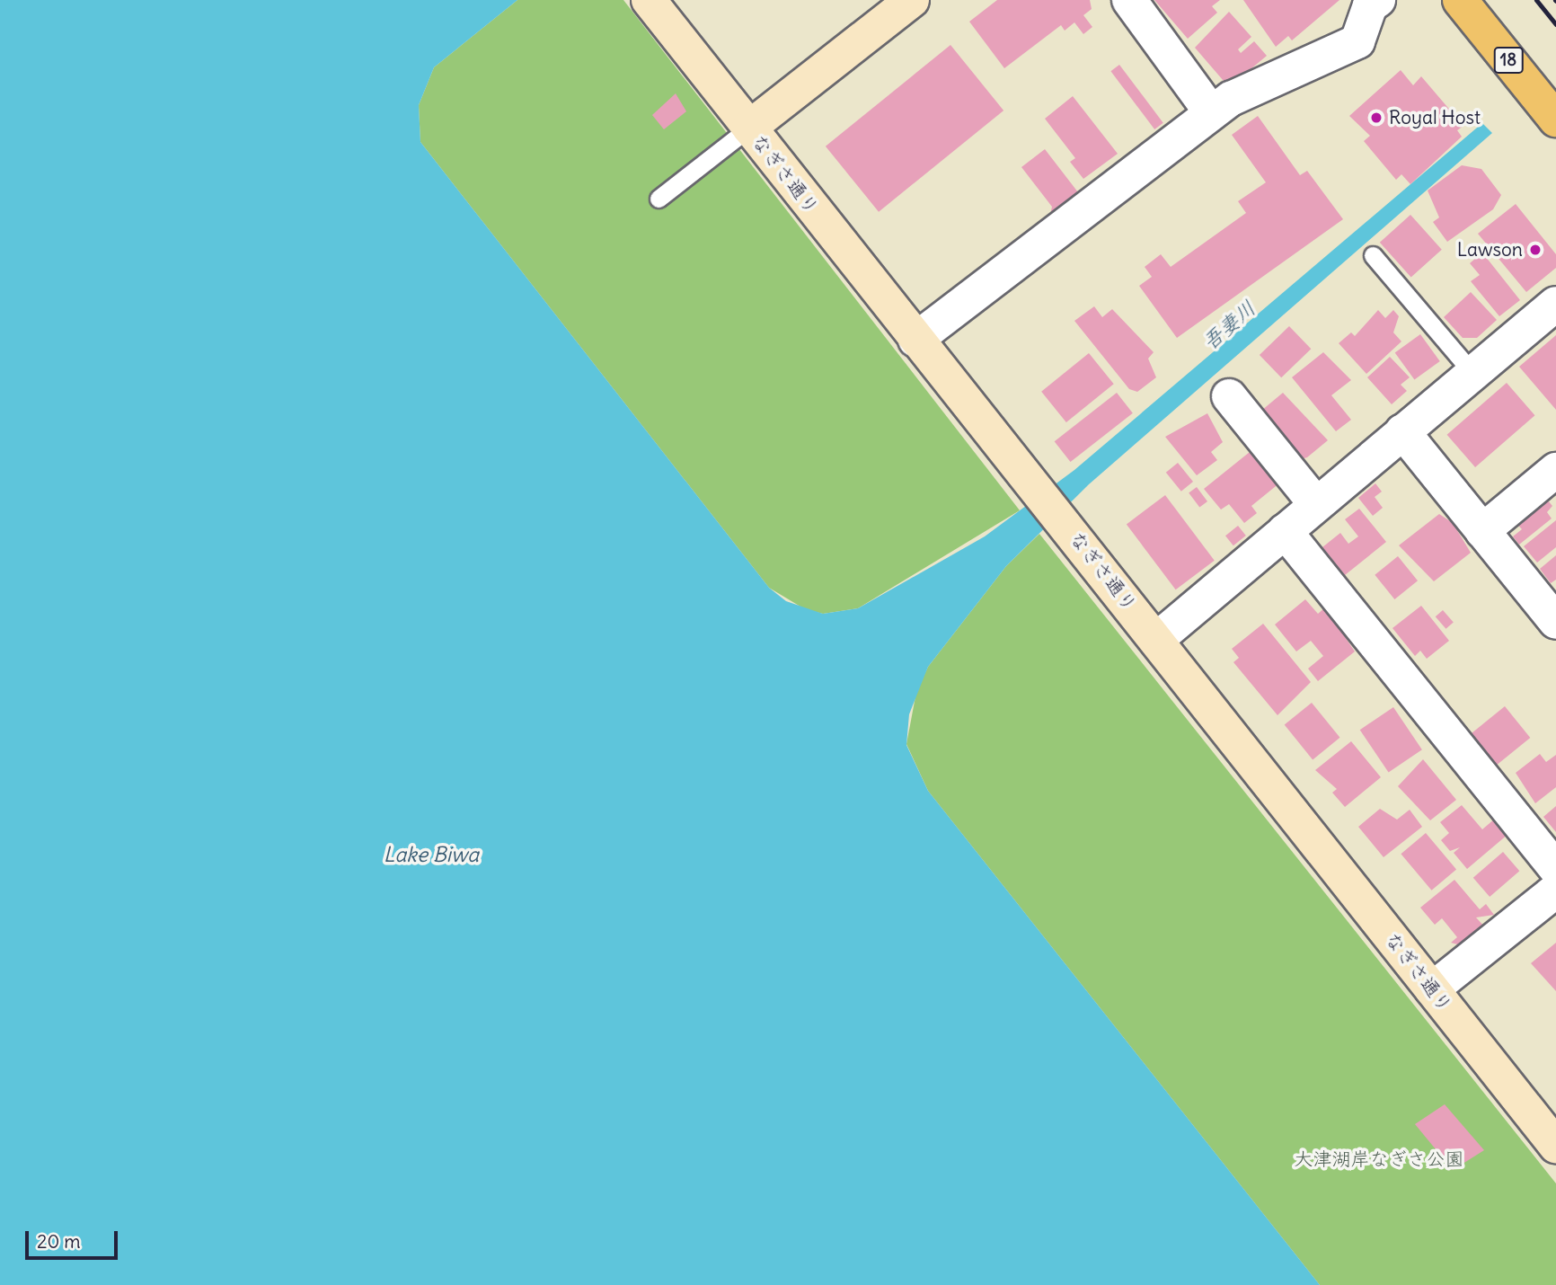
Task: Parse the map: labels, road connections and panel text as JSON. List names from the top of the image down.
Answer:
{
  "streets": {
    "main road": ["18"],
    "street": ["なぎさ通り"]
  },
  "water": ["吾妻川", "Lake Biwa"],
  "parks": ["大津湖岸なぎさ公園"],
  "places": ["Royal Host", "Lawson"],
  "scale_bar": "20 m"
}
